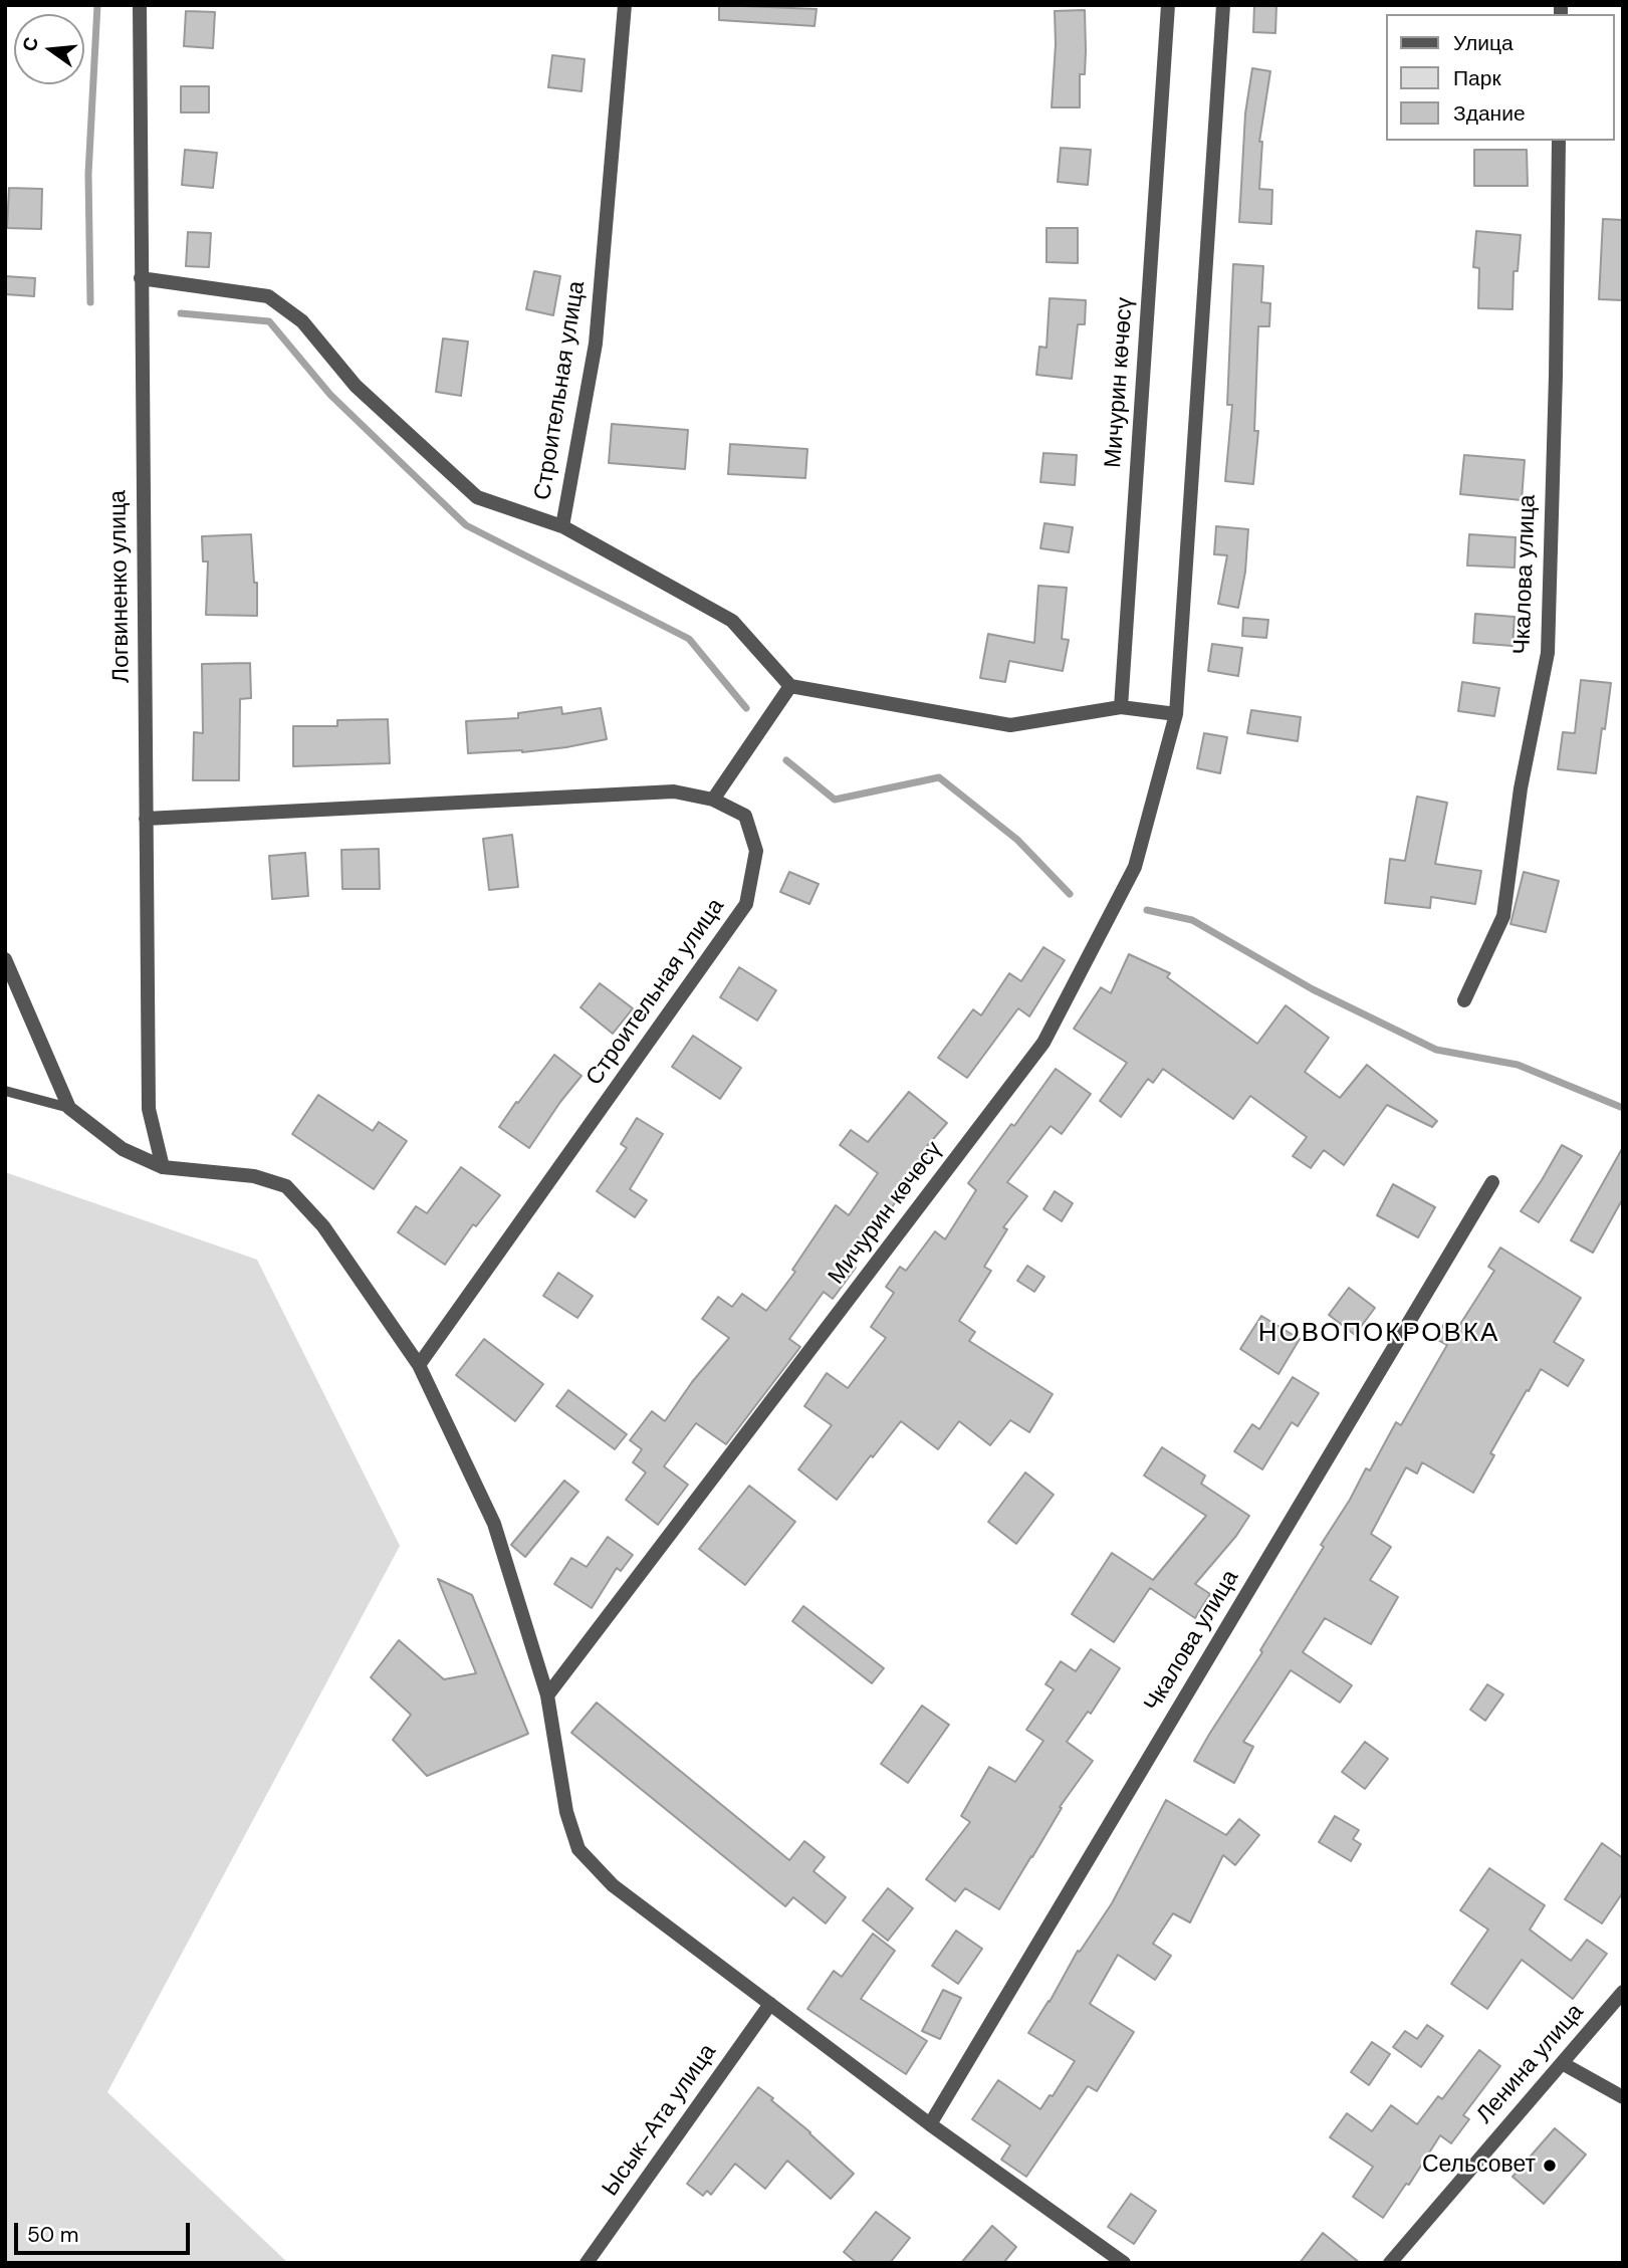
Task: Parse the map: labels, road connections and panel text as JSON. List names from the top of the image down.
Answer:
{
  "streets": {
    "street": [
      "Мичурин көчөсү",
      "Строительная улица",
      "Чкалова улица",
      "Логвиненко улица",
      "Ленина улица",
      "Ысык-Ата улица"
    ]
  },
  "crossings": [
    ["Строительная улица", "Логвиненко улица"]
  ],
  "districts": ["НОВОПОКРОВКА"],
  "places": ["Сельсовет"],
  "legend": ["Улица", "Парк", "Здание"],
  "scale_bar": "50 m",
  "north": "left"
}
